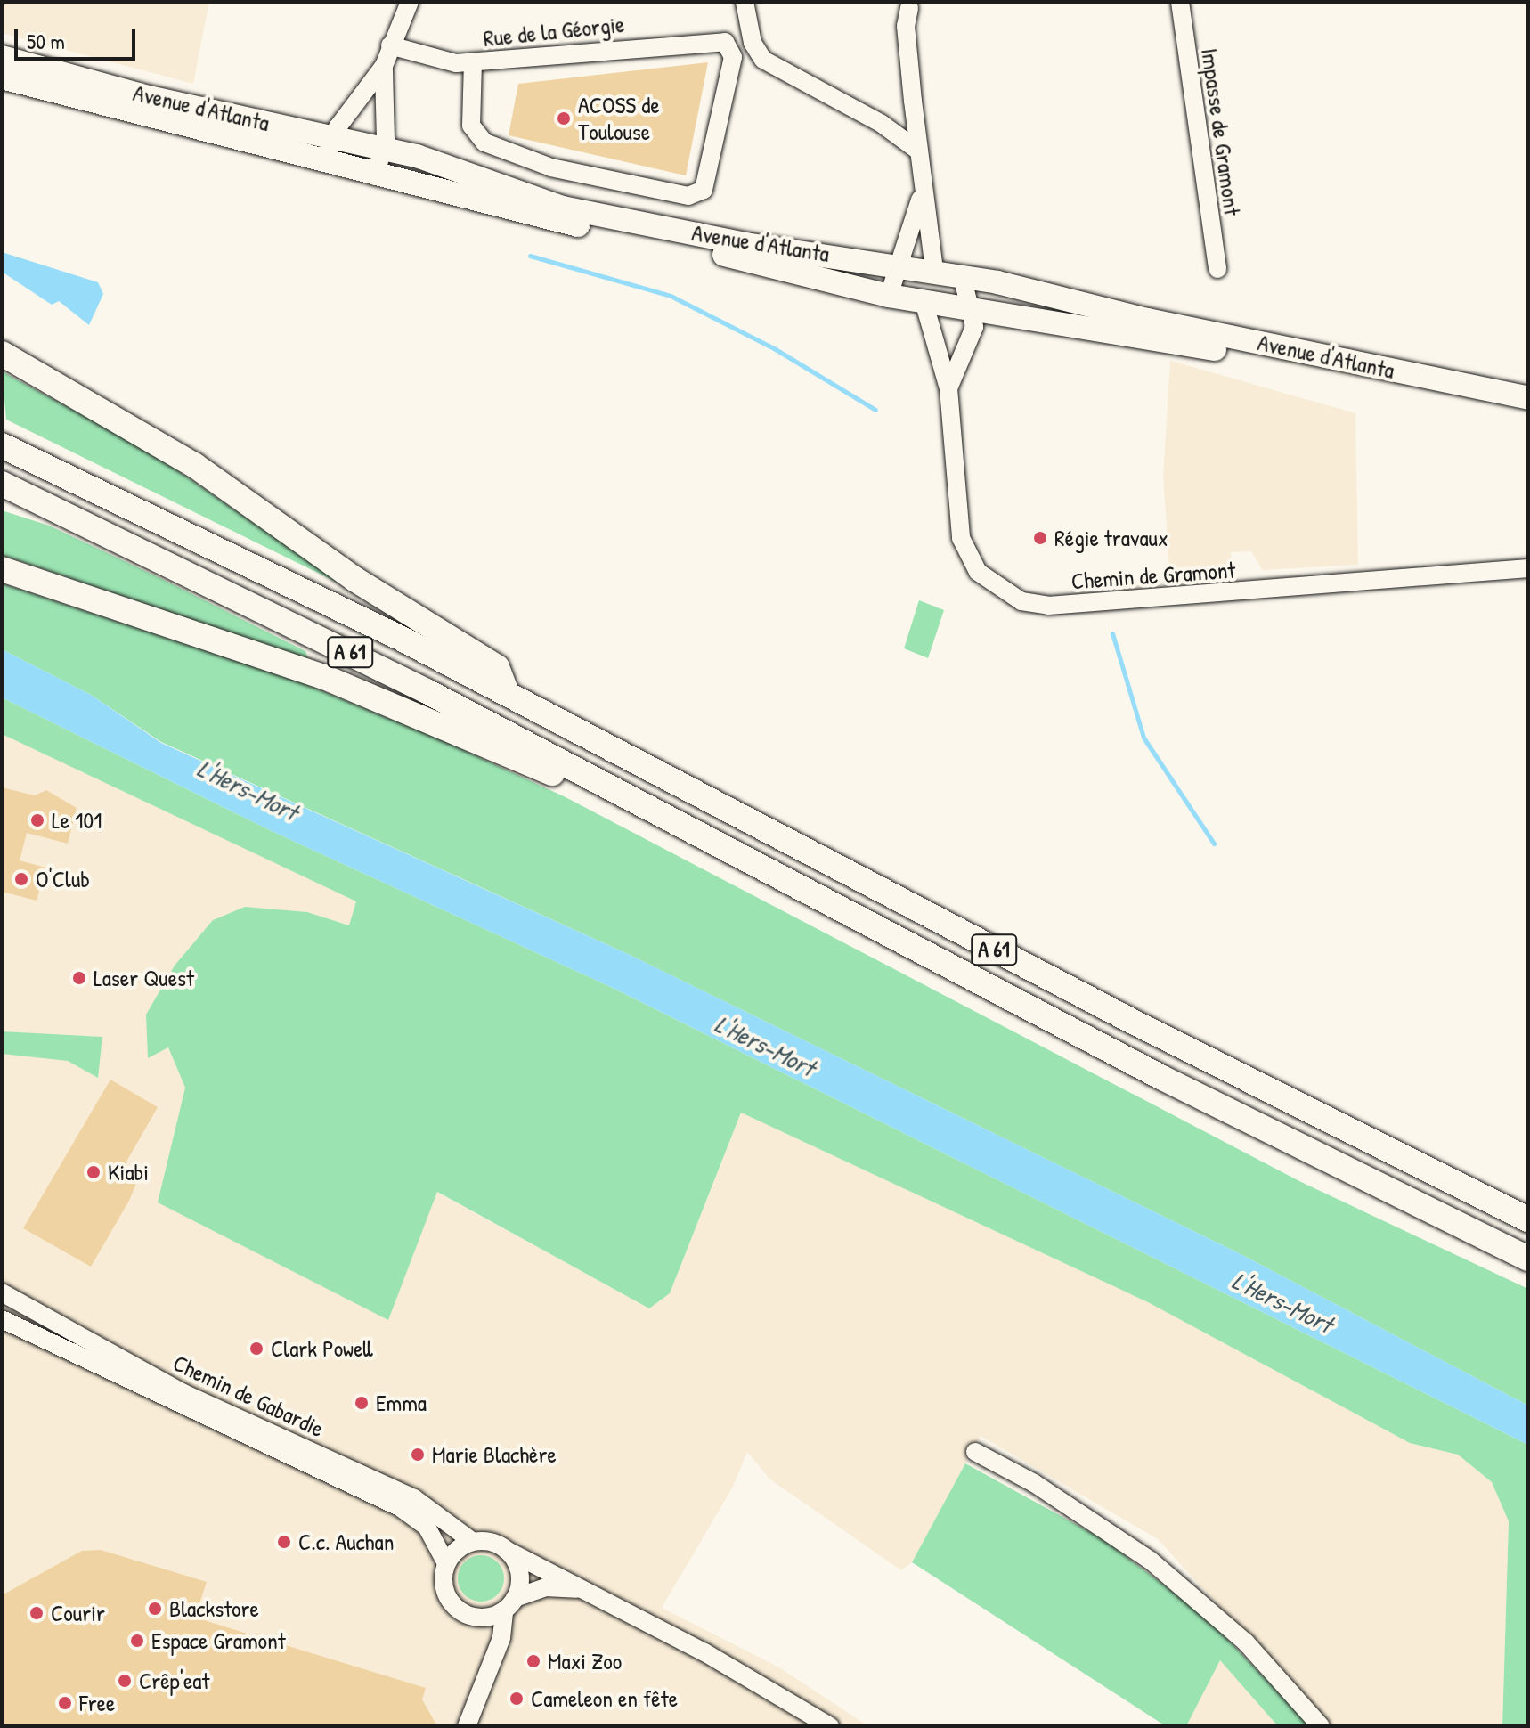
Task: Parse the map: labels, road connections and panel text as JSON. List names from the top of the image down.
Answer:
{
  "streets": {
    "highway": ["A 61"],
    "main road": ["Avenue d'Atlanta"],
    "street": [
      "Rue de la Géorgie",
      "Impasse de Gramont",
      "Chemin de Gramont",
      "Chemin de Gabardie"
    ]
  },
  "crossings": [
    ["Avenue d'Atlanta", "Chemin de Gramont"]
  ],
  "water": ["L'Hers-Mort"],
  "places": [
    "ACOSS de Toulouse",
    "Régie travaux",
    "Le 101",
    "O'Club",
    "Laser Quest",
    "Kiabi",
    "Clark Powell",
    "Emma",
    "Marie Blachère",
    "C.c. Auchan",
    "Blackstore",
    "Courir",
    "Espace Gramont",
    "Maxi Zoo",
    "Crêp'eat",
    "Cameleon en fête",
    "Free"
  ],
  "scale_bar": "50 m"
}
